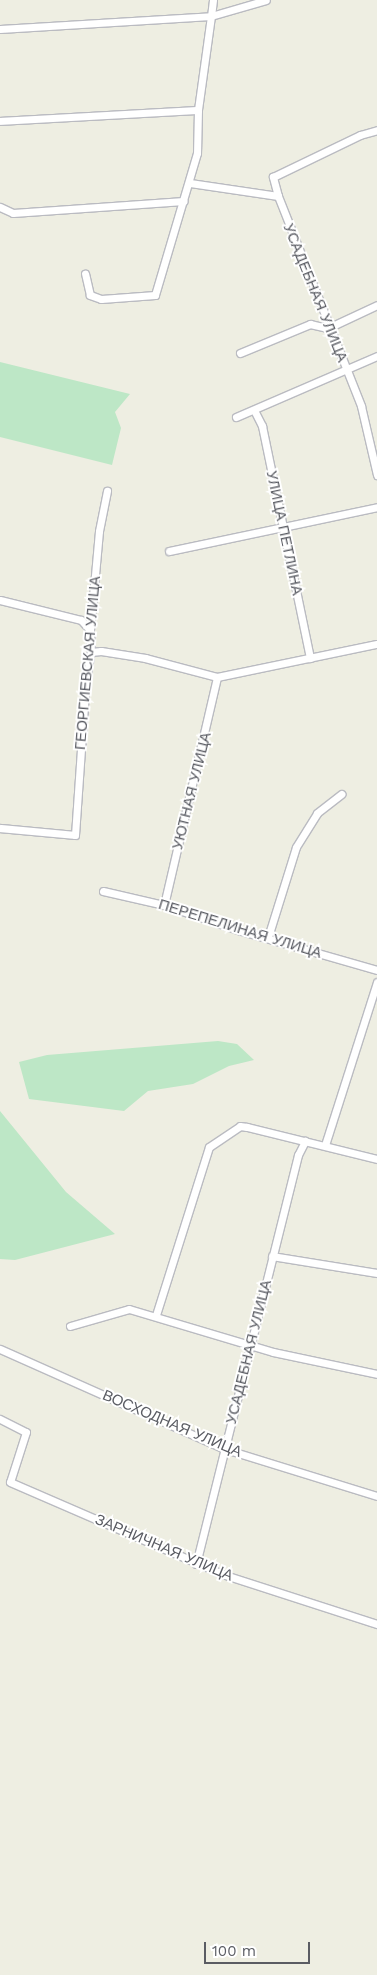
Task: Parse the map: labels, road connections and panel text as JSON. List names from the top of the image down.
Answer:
{
  "streets": {
    "street": [
      "УСАДЕБНАЯ УЛИЦА",
      "УЛИЦА ПЕТЛИНА",
      "ГЕОРГИЕВСКАЯ УЛИЦА",
      "УЮТНАЯ УЛИЦА",
      "ПЕРЕПЕЛИНАЯ УЛИЦА",
      "ВОСХОДНАЯ УЛИЦА",
      "ЗАРНИЧНАЯ УЛИЦА"
    ]
  },
  "crossings": [
    ["УСАДЕБНАЯ УЛИЦА", "ВОСХОДНАЯ УЛИЦА"],
    ["УСАДЕБНАЯ УЛИЦА", "ЗАРНИЧНАЯ УЛИЦА"],
    ["УЮТНАЯ УЛИЦА", "ПЕРЕПЕЛИНАЯ УЛИЦА"]
  ],
  "scale_bar": "100 m"
}
